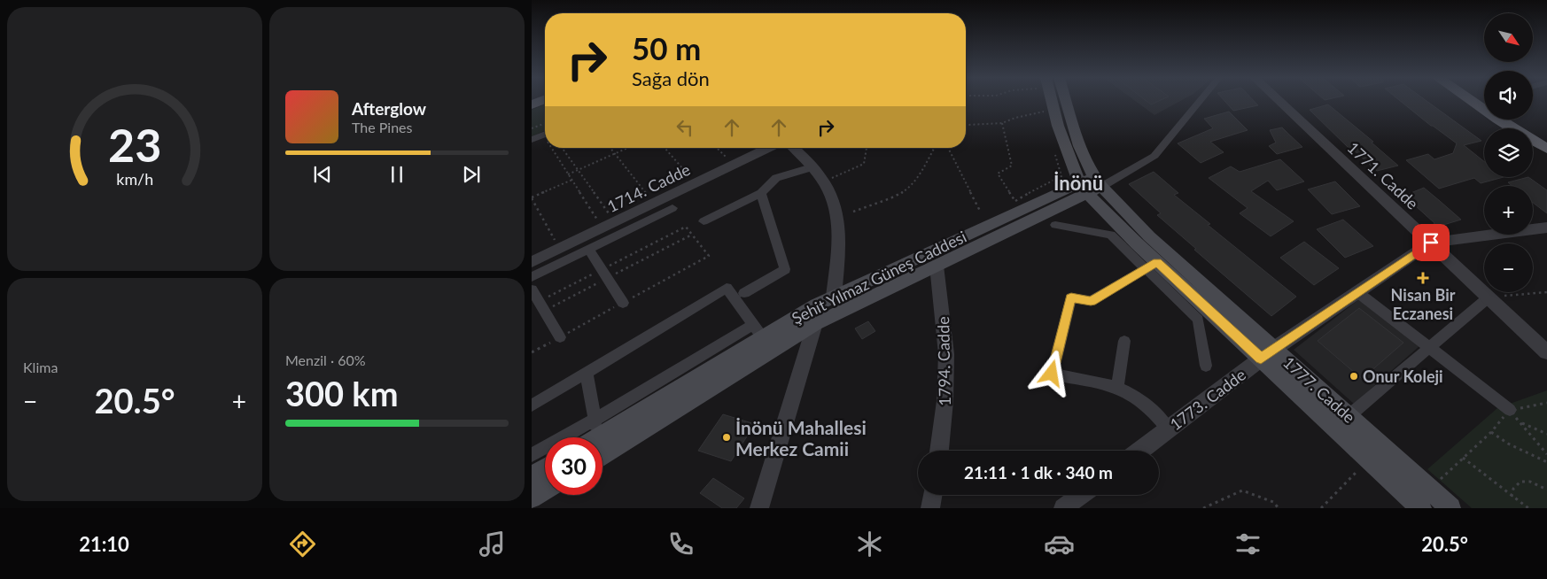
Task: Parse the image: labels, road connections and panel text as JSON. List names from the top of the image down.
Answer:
{
  "streets": {
    "main road": ["Şehit Yılmaz Güneş Caddesi", "1777. Cadde"],
    "street": [
      "1771. Cadde",
      "1714. Cadde",
      "1794. Cadde",
      "1773. Cadde"
    ]
  },
  "crossings": [
    ["1771. Cadde", "1773. Cadde"],
    ["Şehit Yılmaz Güneş Caddesi", "1794. Cadde"],
    ["Şehit Yılmaz Güneş Caddesi", "1777. Cadde"],
    ["1777. Cadde", "1773. Cadde"]
  ],
  "districts": ["İnönü"],
  "places": {
    "health": ["Nisan Bir Eczanesi"],
    "other": ["Onur Koleji", "İnönü Mahallesi Merkez Camii"]
  },
  "north": "bottom right",
  "page": {
    "map_buttons": ["+", "−"],
    "turn": ["50 m", "Sağa dön"],
    "song": ["Afterglow", "The Pines"],
    "tile": [
      "Klima",
      ["Menzil · 60%", "300 km"]
    ],
    "heat": ["−", "20.5°", "+"],
    "limit": "30",
    "trip": "21:11 · 1 dk · 340 m",
    "tabs": ["21:10", "20.5°"],
    "gauge": ["23", "km/h"]
  }
}
